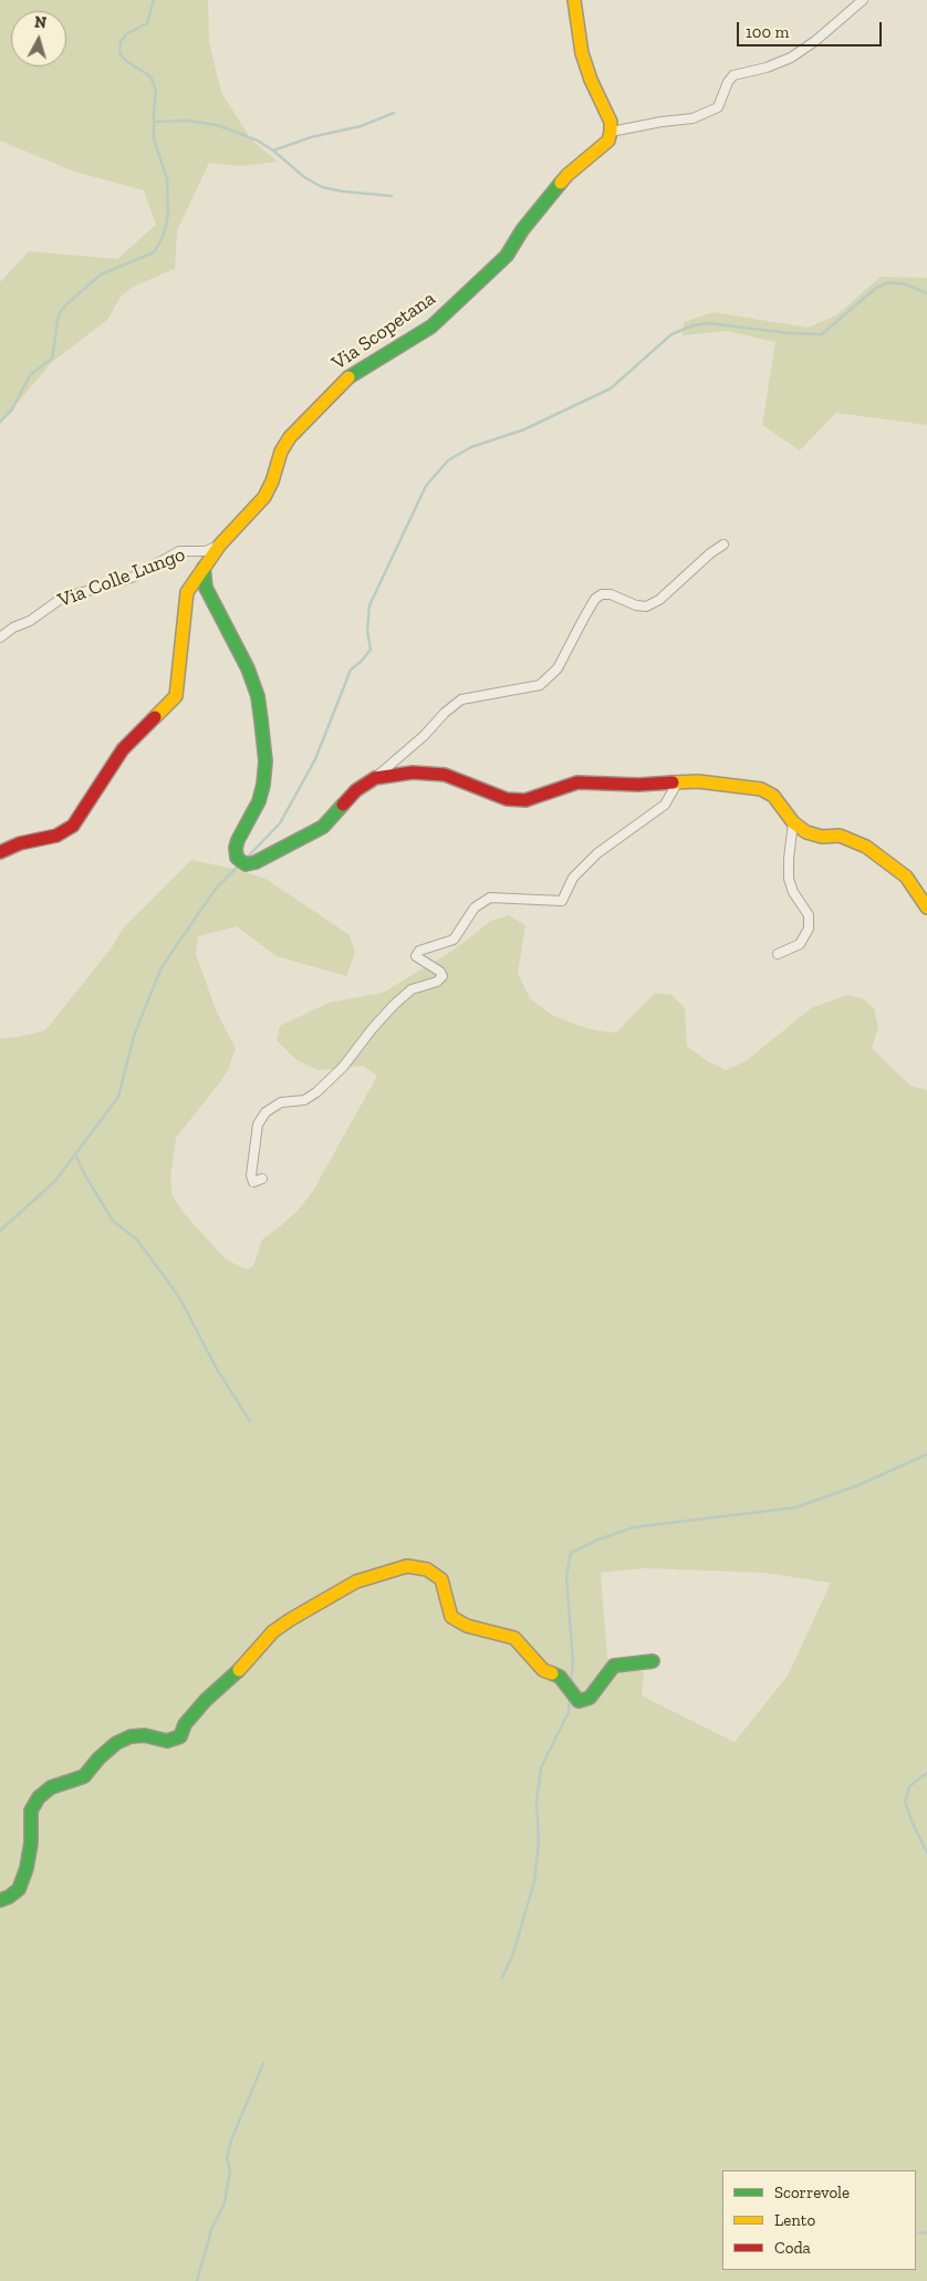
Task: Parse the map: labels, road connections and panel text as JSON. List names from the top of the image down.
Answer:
{
  "streets": {
    "street": ["Via Scopetana", "Via Colle Lungo"]
  },
  "crossings": [
    ["Via Scopetana", "Via Colle Lungo"]
  ],
  "legend": ["Scorrevole", "Lento", "Coda"],
  "scale_bar": "100 m",
  "north": "top"
}
